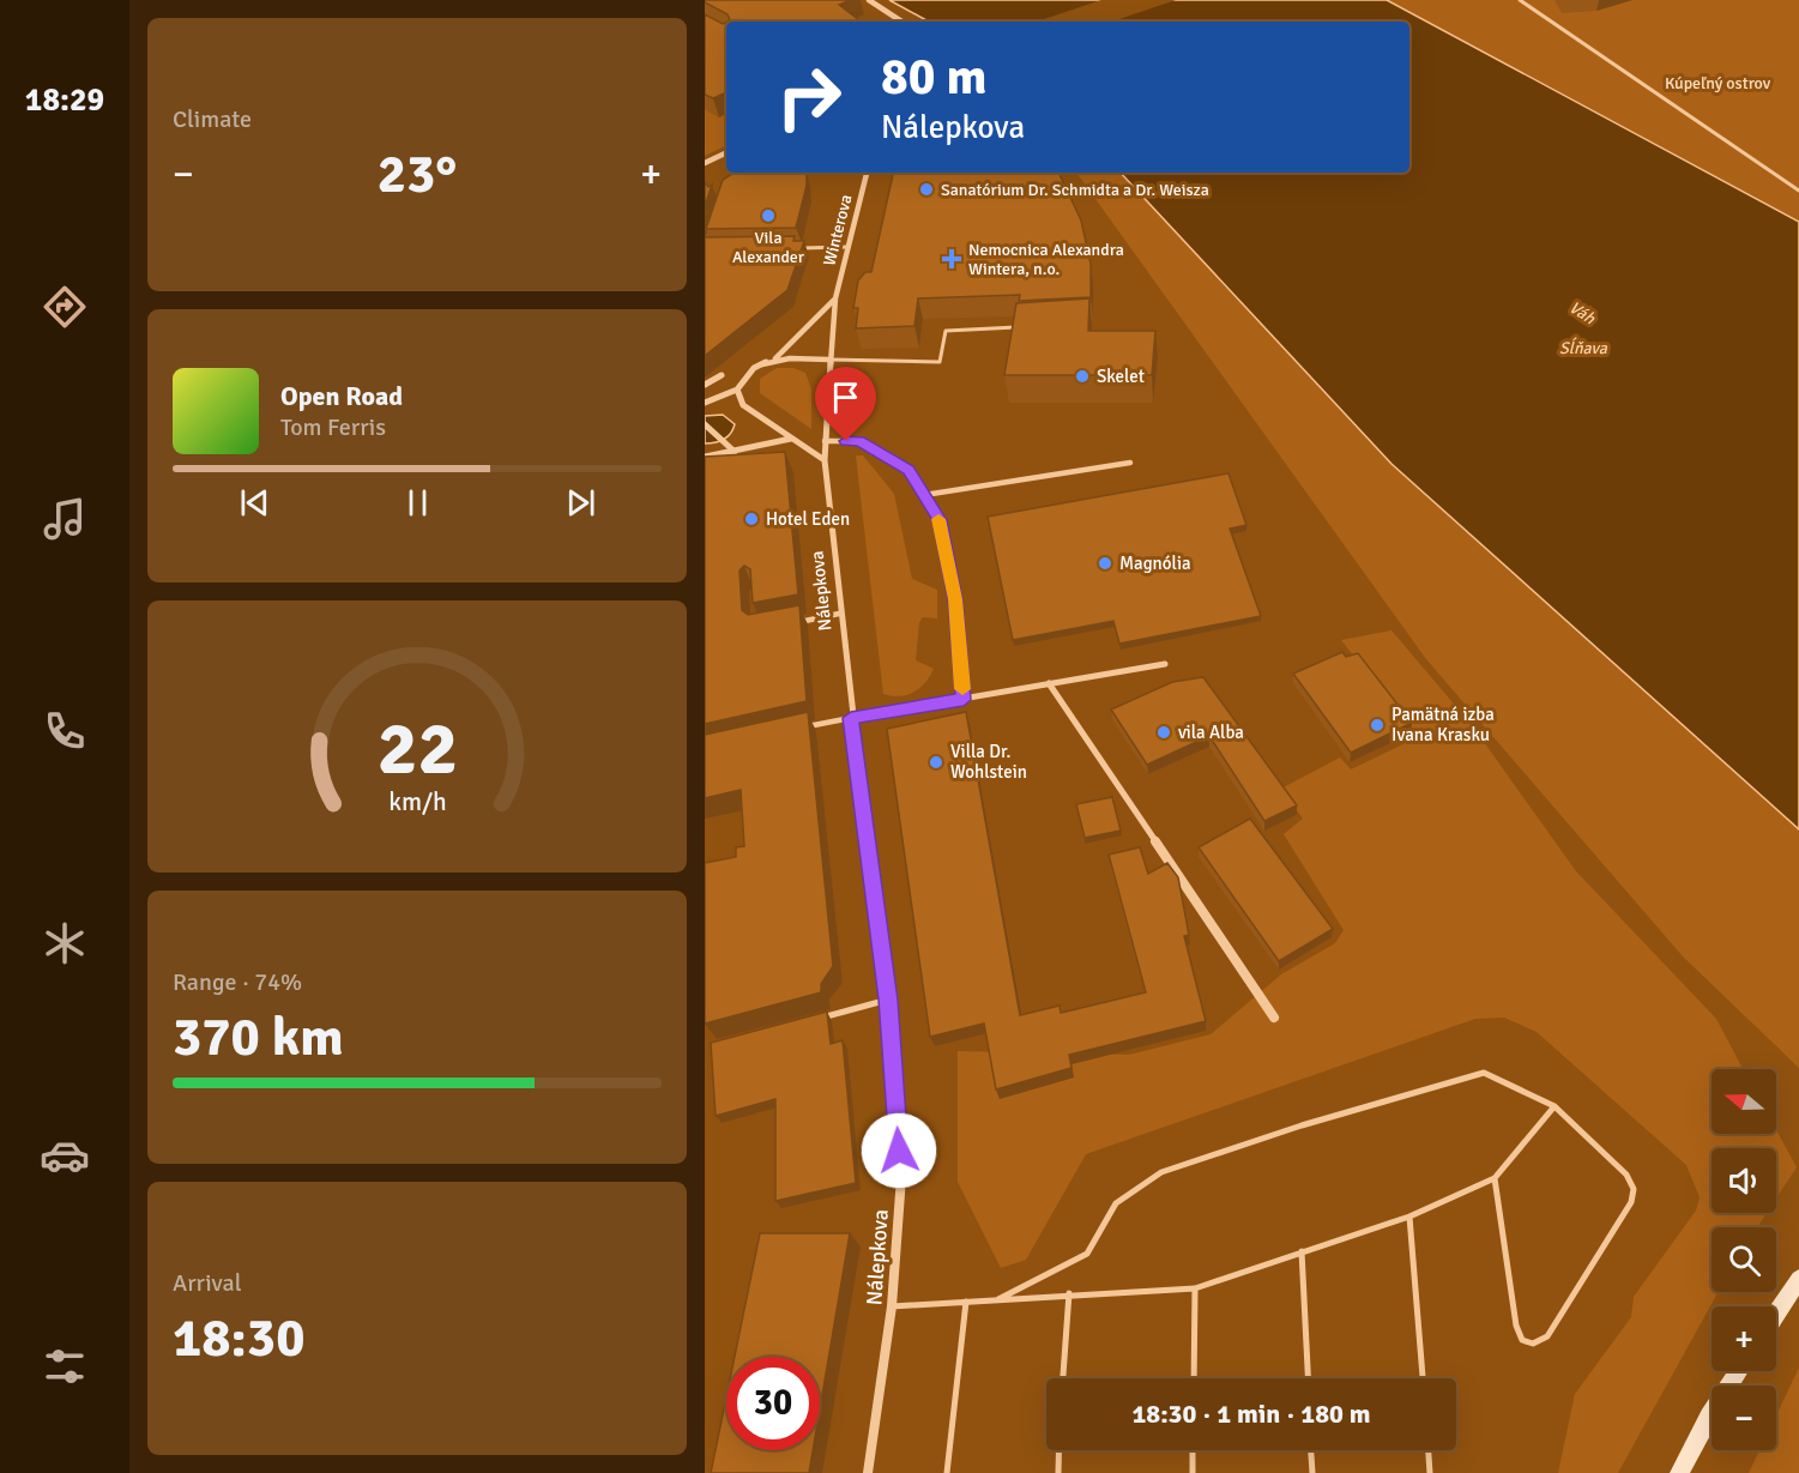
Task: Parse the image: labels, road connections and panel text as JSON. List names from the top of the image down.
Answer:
{
  "streets": {
    "street": ["Winterova", "Nálepkova"]
  },
  "crossings": [
    ["Winterova", "Nálepkova"]
  ],
  "water": ["Váh", "Sĺňava"],
  "parks": ["Kúpeľný ostrov"],
  "places": {
    "other": [
      "Sanatórium Dr. Schmidta a Dr. Weisza",
      "Vila Alexander",
      "Skelet",
      "Hotel Eden",
      "Magnólia",
      "Pamätná izba Ivana Krasku",
      "vila Alba",
      "Villa Dr. Wohlstein"
    ],
    "health": ["Nemocnica Alexandra Wintera, n.o."]
  },
  "north": "left",
  "page": {
    "tabs": "18:29",
    "tile": [
      "Climate",
      ["Range · 74%", "370 km"],
      ["Arrival", "18:30"]
    ],
    "turn": ["80 m", "Nálepkova"],
    "heat": ["−", "23°", "+"],
    "song": ["Open Road", "Tom Ferris"],
    "map_buttons": ["+", "−"],
    "limit": "30",
    "trip": "18:30 · 1 min · 180 m",
    "gauge": ["22", "km/h"]
  }
}
